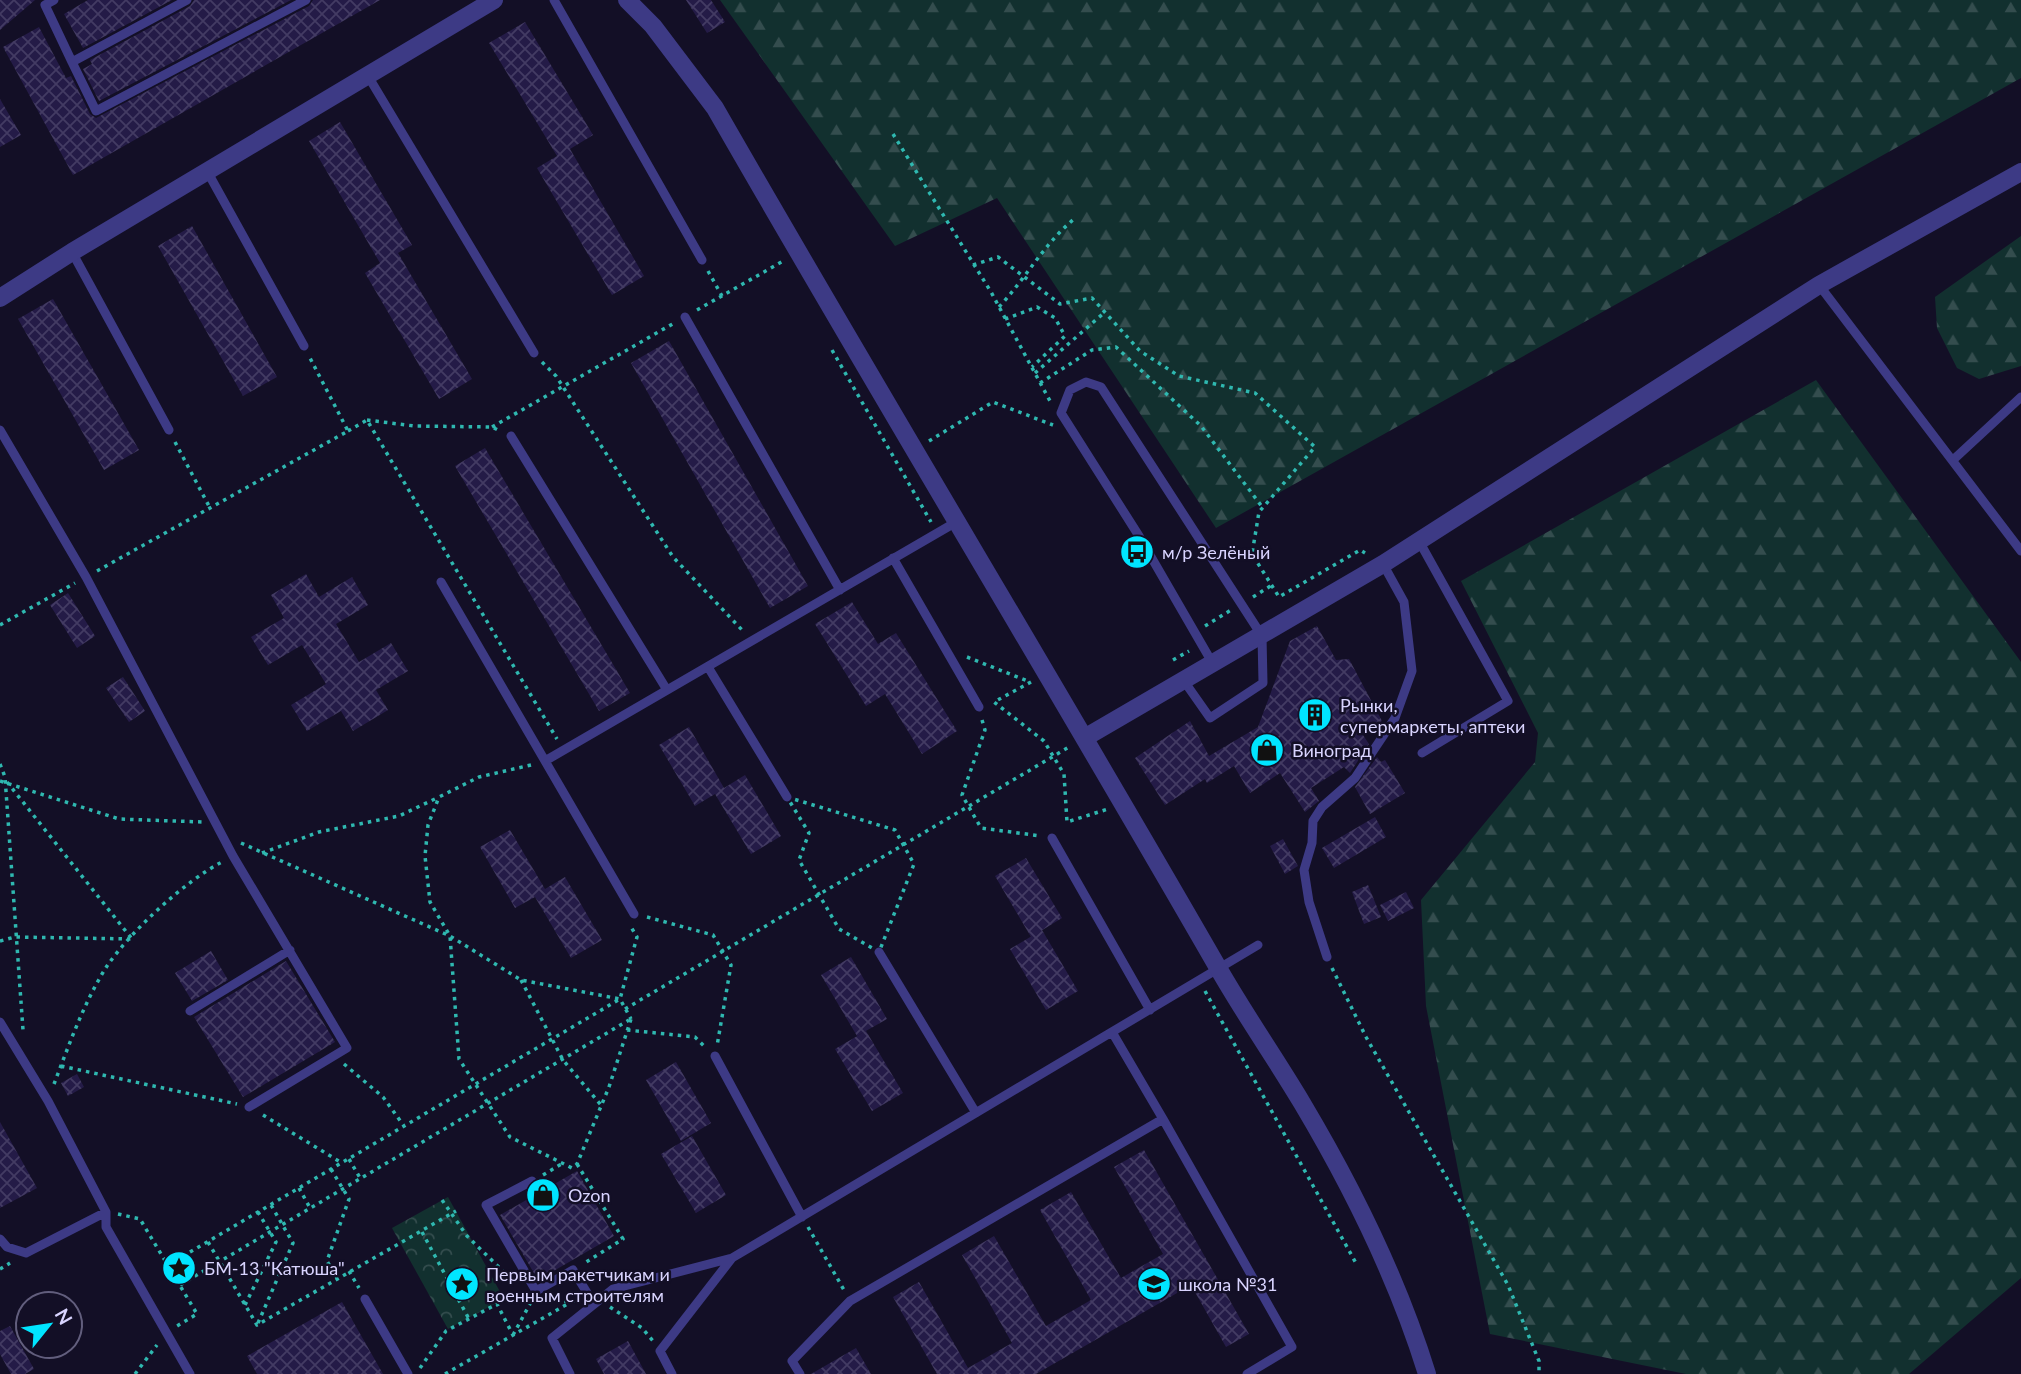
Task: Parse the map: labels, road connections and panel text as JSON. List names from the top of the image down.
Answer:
{
  "places": {
    "bus stop": ["м/р Зелёный"],
    "building": ["Рынки, супермаркеты, аптеки"],
    "shop": ["Виноград", "Ozon"],
    "place": ["БМ-13 \"Катюша\"", "Первым ракетчикам и военным строителям"],
    "school or university": ["школа №31"]
  },
  "north": "top right"
}
